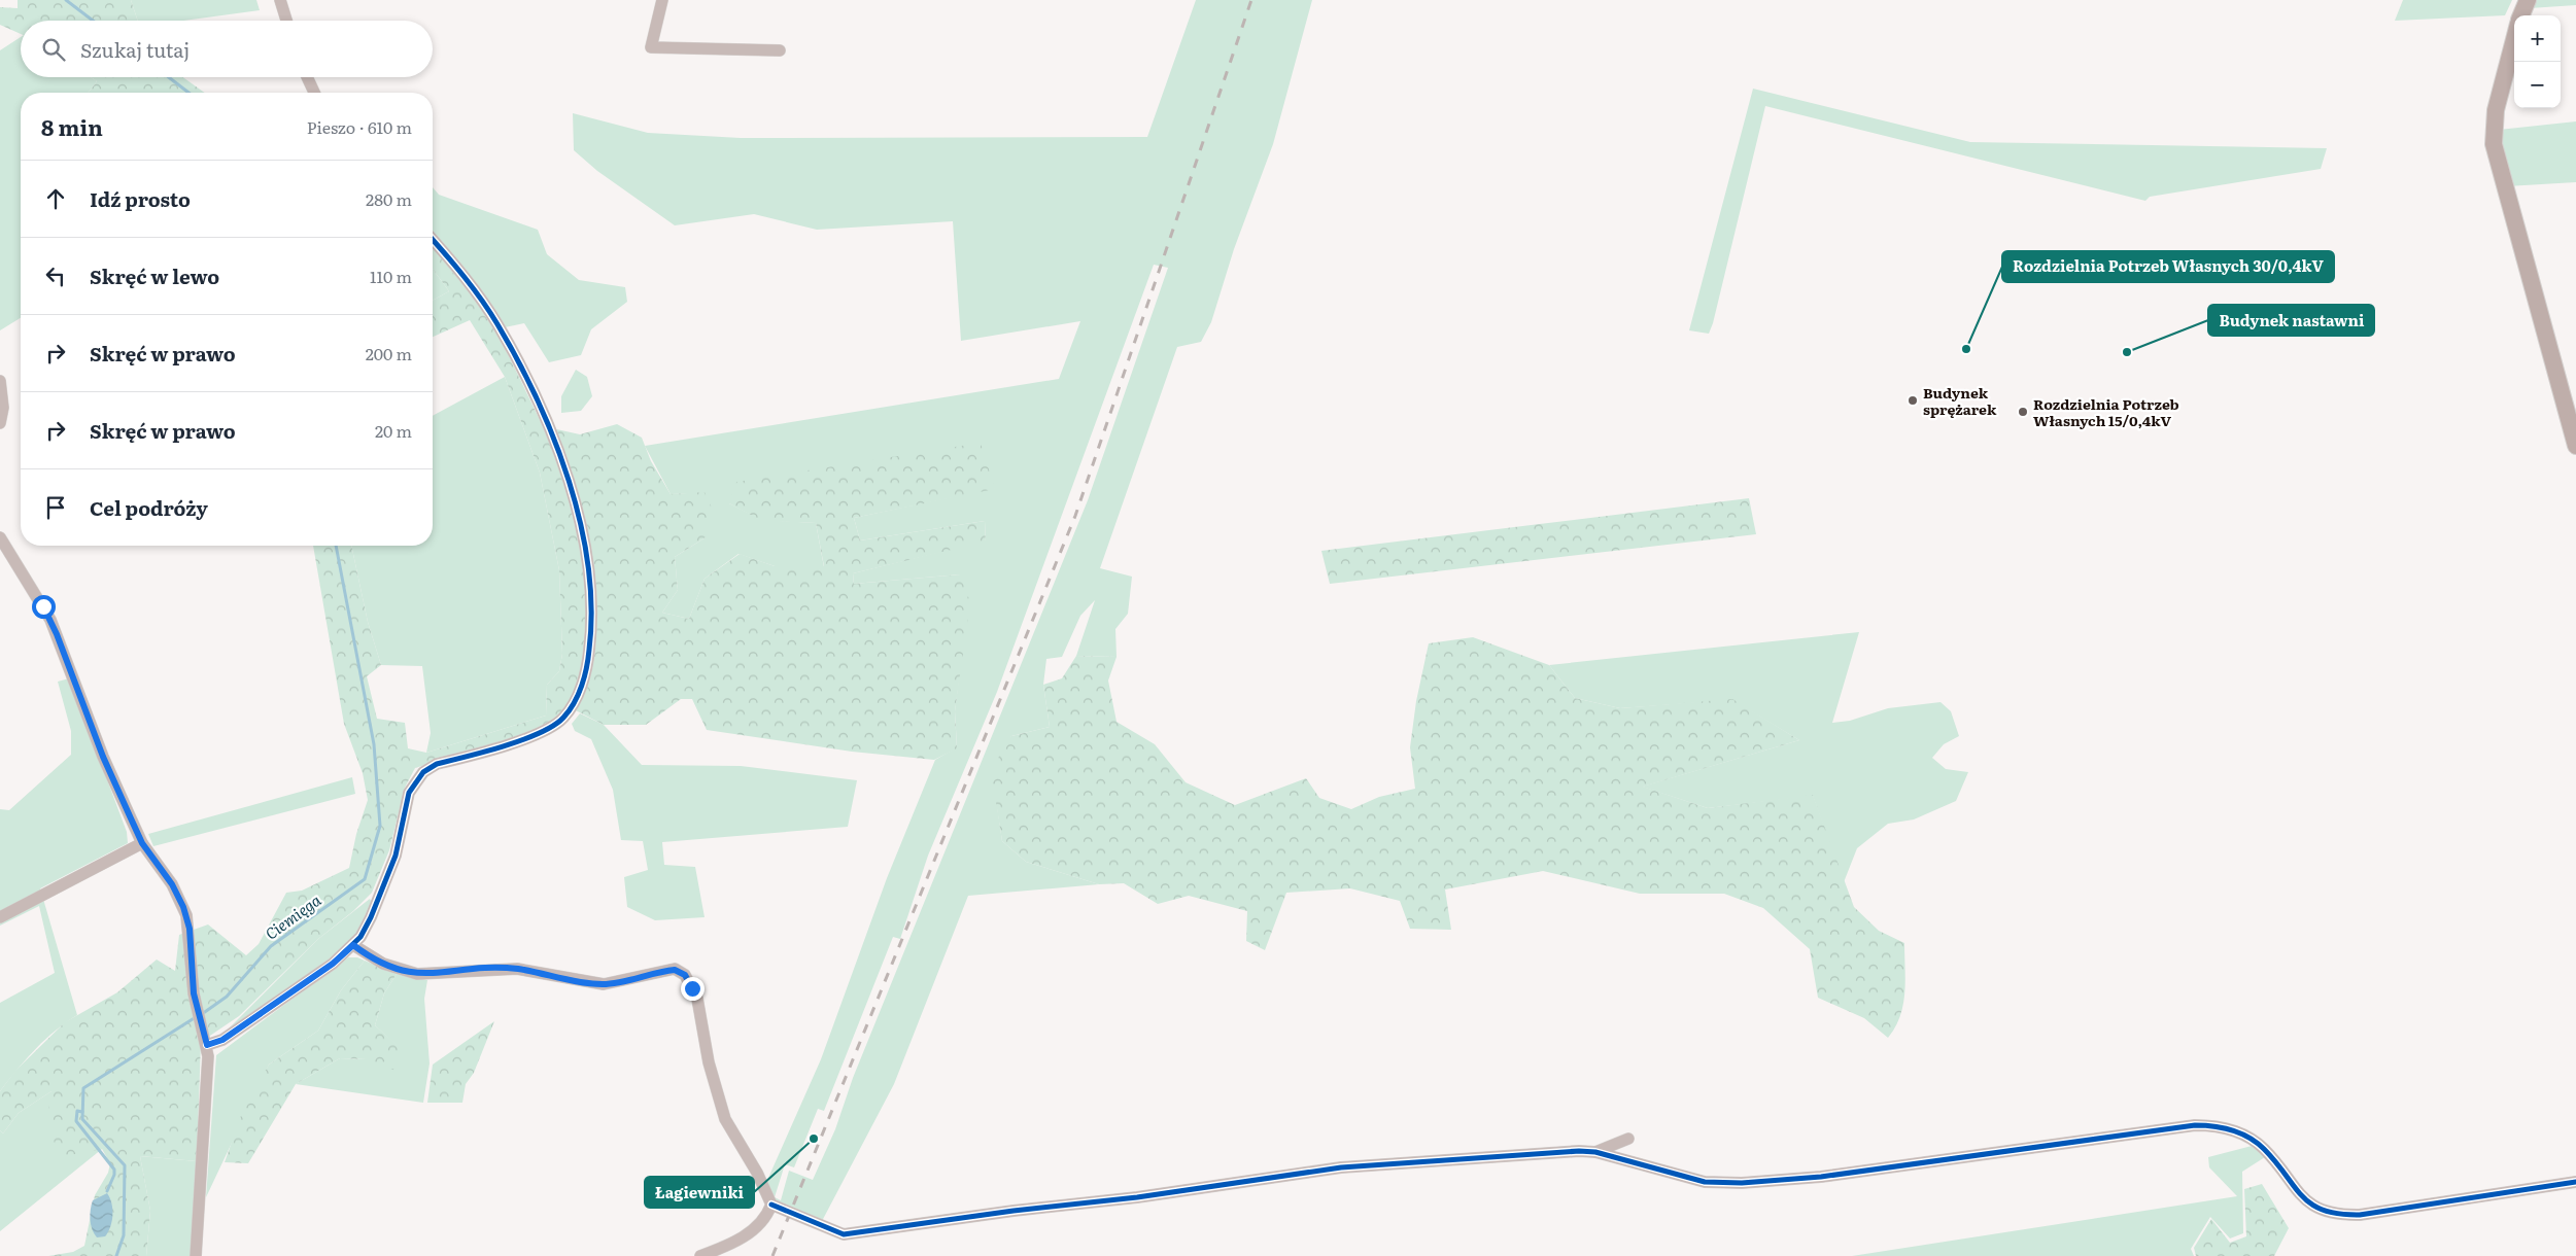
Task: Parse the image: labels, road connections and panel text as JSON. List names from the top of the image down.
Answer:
{
  "water": ["Ciemięga"],
  "places": [
    "Rozdzielnia Potrzeb Własnych 30/0,4kV",
    "Budynek nastawni",
    "Budynek sprężarek",
    "Rozdzielnia Potrzeb Własnych 15/0,4kV",
    "Łagiewniki"
  ],
  "page": {
    "map_buttons": ["+", "−"],
    "search": "Szukaj tutaj",
    "heading": ["8 min", "Pieszo · 610 m"],
    "list": [
      ["Idź prosto", "280 m"],
      ["Skręć w lewo", "110 m"],
      ["Skręć w prawo", "200 m"],
      ["Skręć w prawo", "20 m"],
      "Cel podróży"
    ]
  }
}
